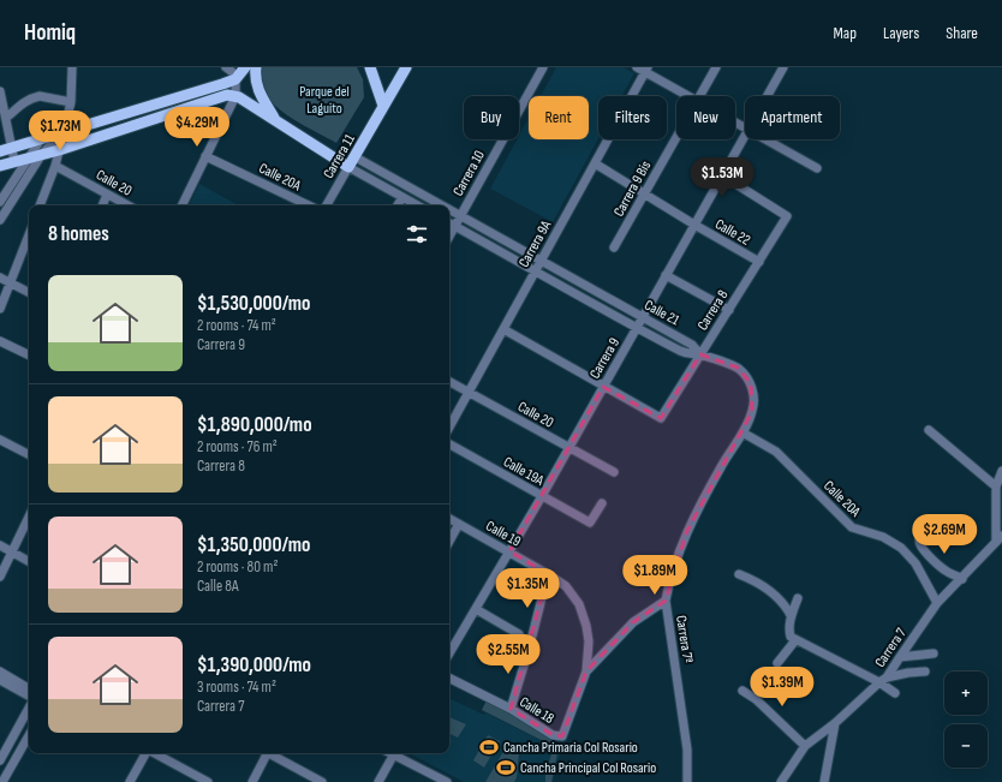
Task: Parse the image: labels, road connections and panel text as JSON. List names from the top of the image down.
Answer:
{
  "streets": {
    "main road": ["Carrera 11", "Calle 21"],
    "street": [
      "Carrera 10",
      "Calle 20A",
      "Calle 20",
      "Carrera 9 Bis",
      "Calle 22",
      "Carrera 9A",
      "Carrera 8",
      "Carrera 9",
      "Calle 19A",
      "Calle 19",
      "Carrera 7ª",
      "Carrera 7",
      "Calle 18"
    ]
  },
  "crossings": [
    ["Carrera 11", "Calle 21"],
    ["Carrera 10", "Calle 21"],
    ["Calle 20A", "Carrera 7ª"],
    ["Calle 20A", "Carrera 7"],
    ["Calle 20", "Carrera 9A"],
    ["Calle 20", "Carrera 9"],
    ["Carrera 9 Bis", "Calle 22"],
    ["Calle 22", "Carrera 9A"],
    ["Calle 22", "Carrera 8"],
    ["Calle 22", "Carrera 9"],
    ["Carrera 9A", "Calle 21"],
    ["Carrera 8", "Calle 21"],
    ["Carrera 8", "Carrera 9"],
    ["Carrera 8", "Carrera 7ª"],
    ["Calle 21", "Carrera 9"],
    ["Calle 21", "Carrera 7ª"],
    ["Carrera 9", "Calle 19A"],
    ["Carrera 9", "Calle 19"]
  ],
  "parks": ["Parque del Laguito"],
  "places": {
    "sports": ["Cancha Primaria Col Rosario", "Cancha Principal Col Rosario"]
  },
  "page": {
    "header": "Homiq",
    "nav": ["Map", "Layers", "Share"],
    "chip": [
      "Buy",
      "Rent",
      "Filters",
      "New",
      "Apartment"
    ],
    "price": [
      "$4.29M",
      "$1.73M",
      "$1.53M",
      "$2.69M",
      "$1.89M",
      "$1.35M",
      "$2.55M",
      "$1.39M"
    ],
    "heading": "8 homes",
    "list": [
      {
        "name": "$1,530,000/mo",
        "note": "2 rooms · 74 m² · Carrera 9"
      },
      {
        "name": "$1,890,000/mo",
        "note": "2 rooms · 76 m² · Carrera 8"
      },
      {
        "name": "$1,350,000/mo",
        "note": "2 rooms · 80 m² · Calle 8A"
      },
      {
        "name": "$1,390,000/mo",
        "note": "3 rooms · 74 m² · Carrera 7"
      }
    ],
    "map_buttons": ["+", "−"]
  }
}
